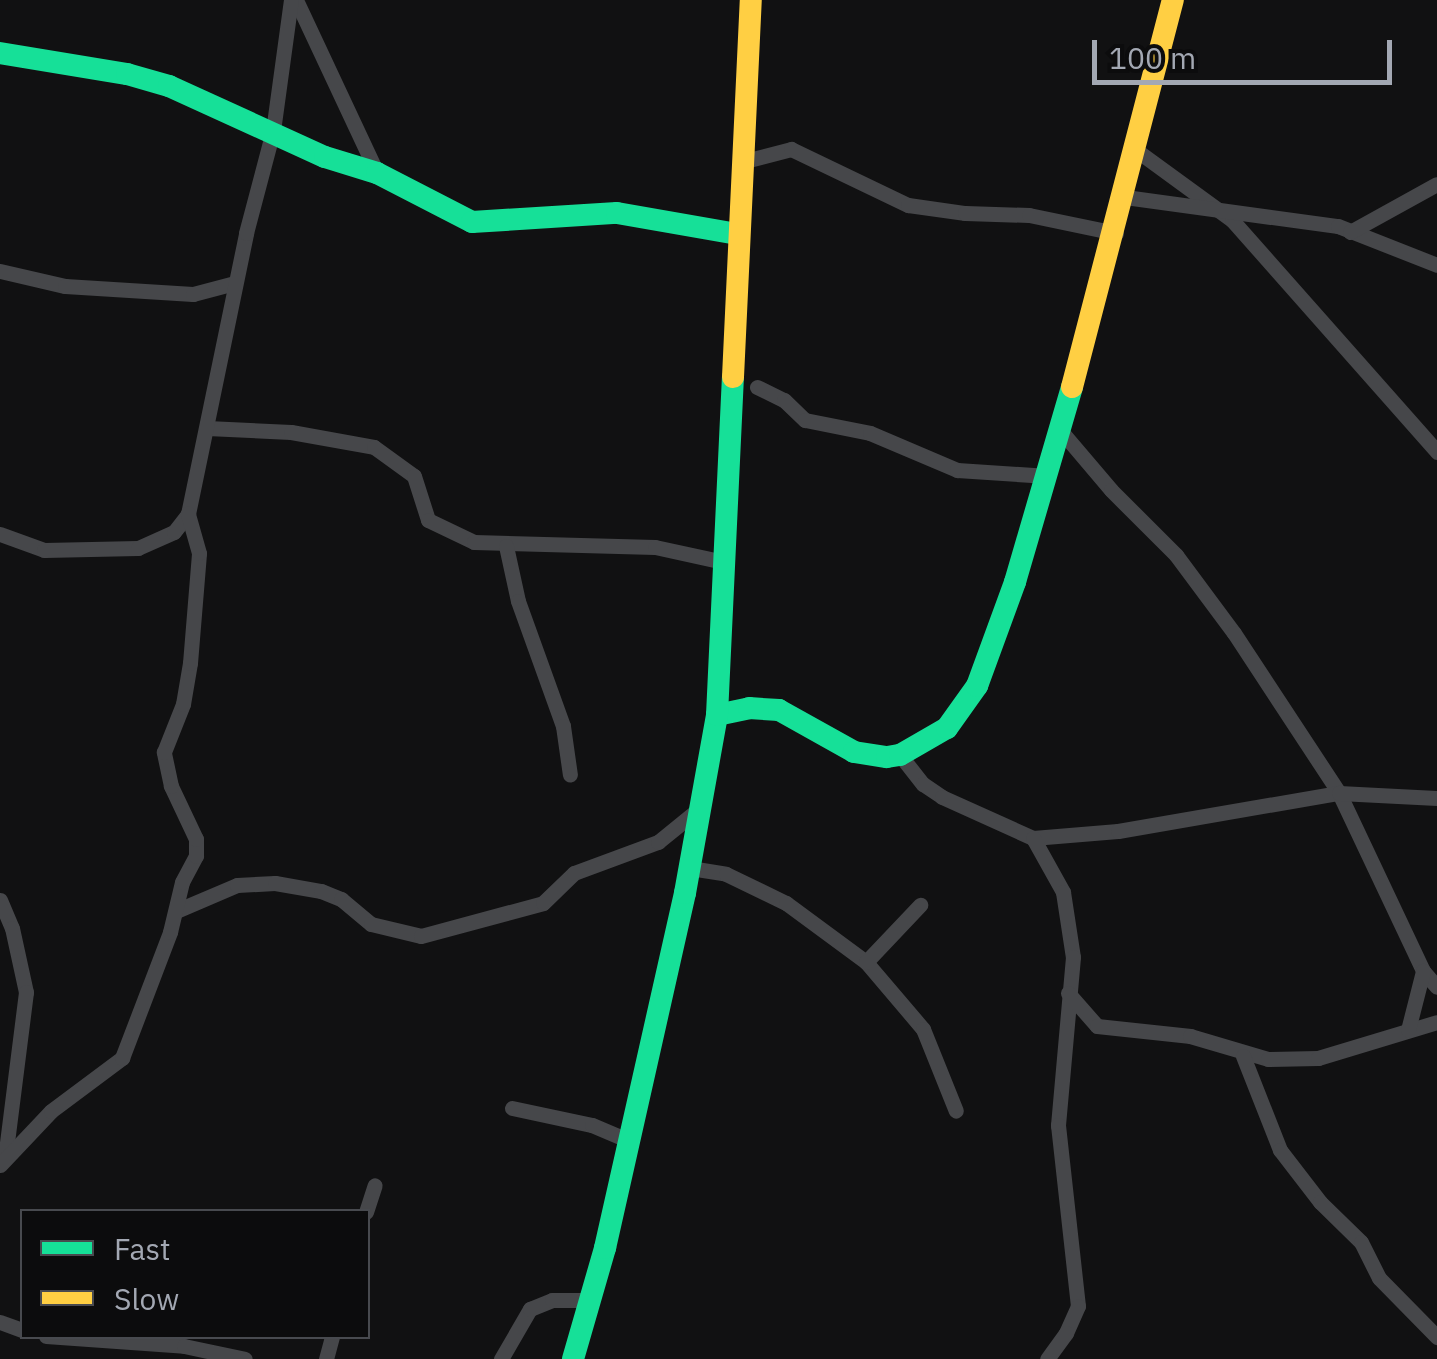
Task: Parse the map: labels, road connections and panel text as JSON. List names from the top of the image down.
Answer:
{
  "legend": ["Fast", "Slow"],
  "scale_bar": "100 m"
}
